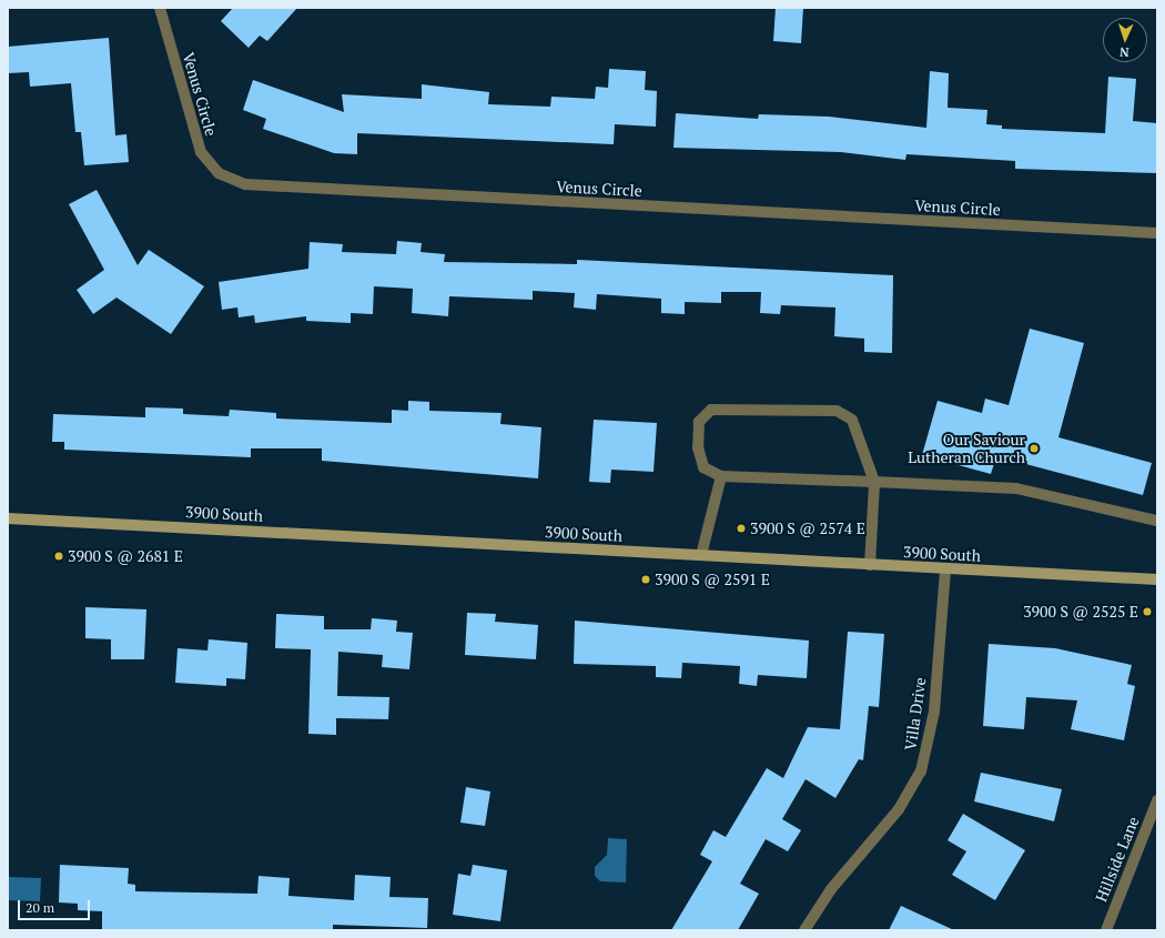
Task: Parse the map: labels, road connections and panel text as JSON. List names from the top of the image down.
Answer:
{
  "streets": {
    "main road": ["3900 South"],
    "street": ["Venus Circle", "Villa Drive", "Hillside Lane"]
  },
  "crossings": [
    ["3900 South", "Villa Drive"]
  ],
  "places": [
    "Our Saviour Lutheran Church",
    "3900 S @ 2574 E",
    "3900 S @ 2681 E",
    "3900 S @ 2591 E",
    "3900 S @ 2525 E"
  ],
  "scale_bar": "20 m",
  "north": "bottom"
}
